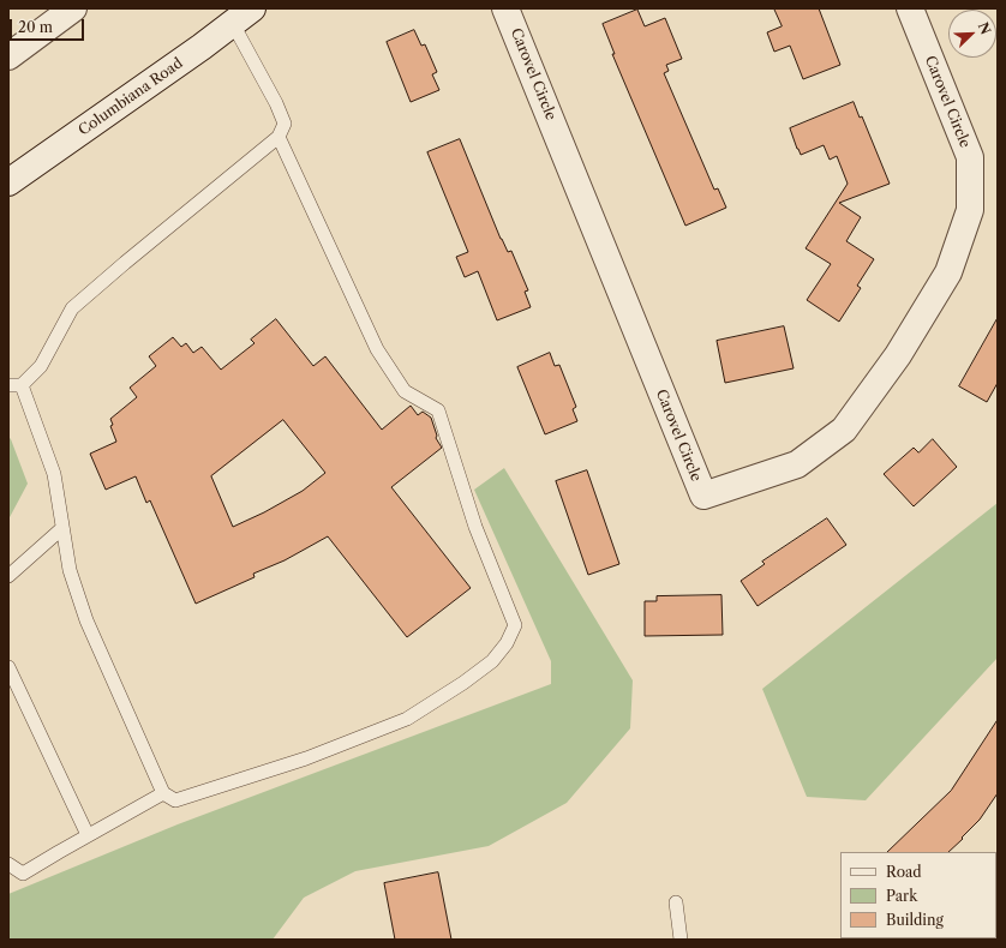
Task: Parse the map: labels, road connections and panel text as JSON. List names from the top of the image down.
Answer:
{
  "streets": {
    "street": ["Carovel Circle", "Columbiana Road"]
  },
  "legend": ["Road", "Park", "Building"],
  "scale_bar": "20 m",
  "north": "top right"
}
